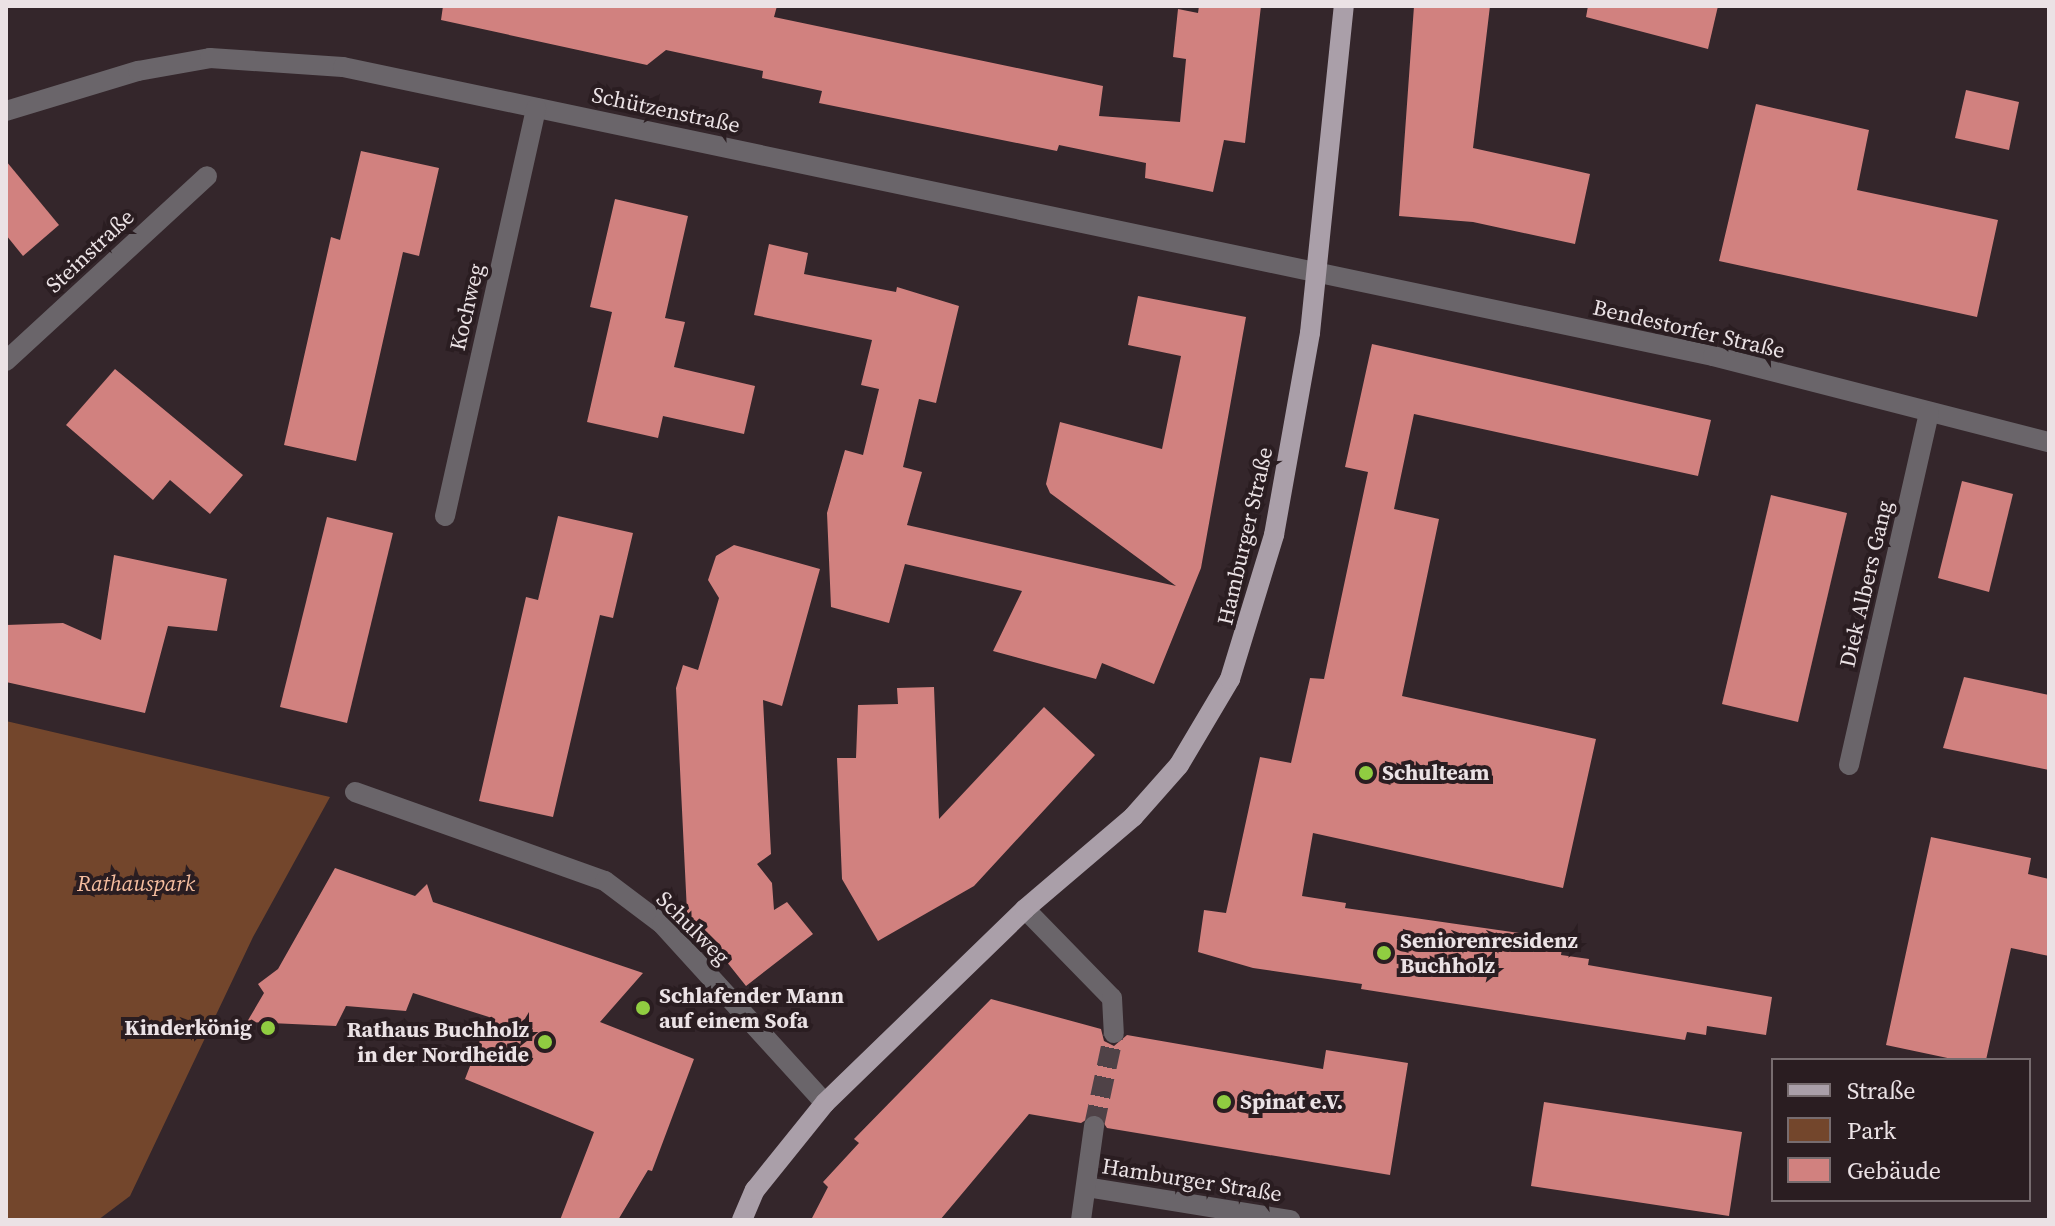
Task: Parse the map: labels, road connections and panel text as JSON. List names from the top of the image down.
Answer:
{
  "streets": {
    "main road": ["Hamburger Straße"],
    "street": [
      "Schützenstraße",
      "Steinstraße",
      "Kochweg",
      "Bendestorfer Straße",
      "Diek Albers Gang",
      "Schulweg"
    ]
  },
  "crossings": [
    ["Schützenstraße", "Kochweg"],
    ["Schützenstraße", "Bendestorfer Straße"],
    ["Schützenstraße", "Hamburger Straße"],
    ["Bendestorfer Straße", "Hamburger Straße"],
    ["Bendestorfer Straße", "Diek Albers Gang"],
    ["Hamburger Straße", "Schulweg"]
  ],
  "parks": ["Rathauspark"],
  "places": [
    "Schulteam",
    "Seniorenresidenz Buchholz",
    "Schlafender Mann auf einem Sofa",
    "Kinderkönig",
    "Rathaus Buchholz in der Nordheide",
    "Spinat e.V."
  ],
  "legend": ["Straße", "Park", "Gebäude"]
}
